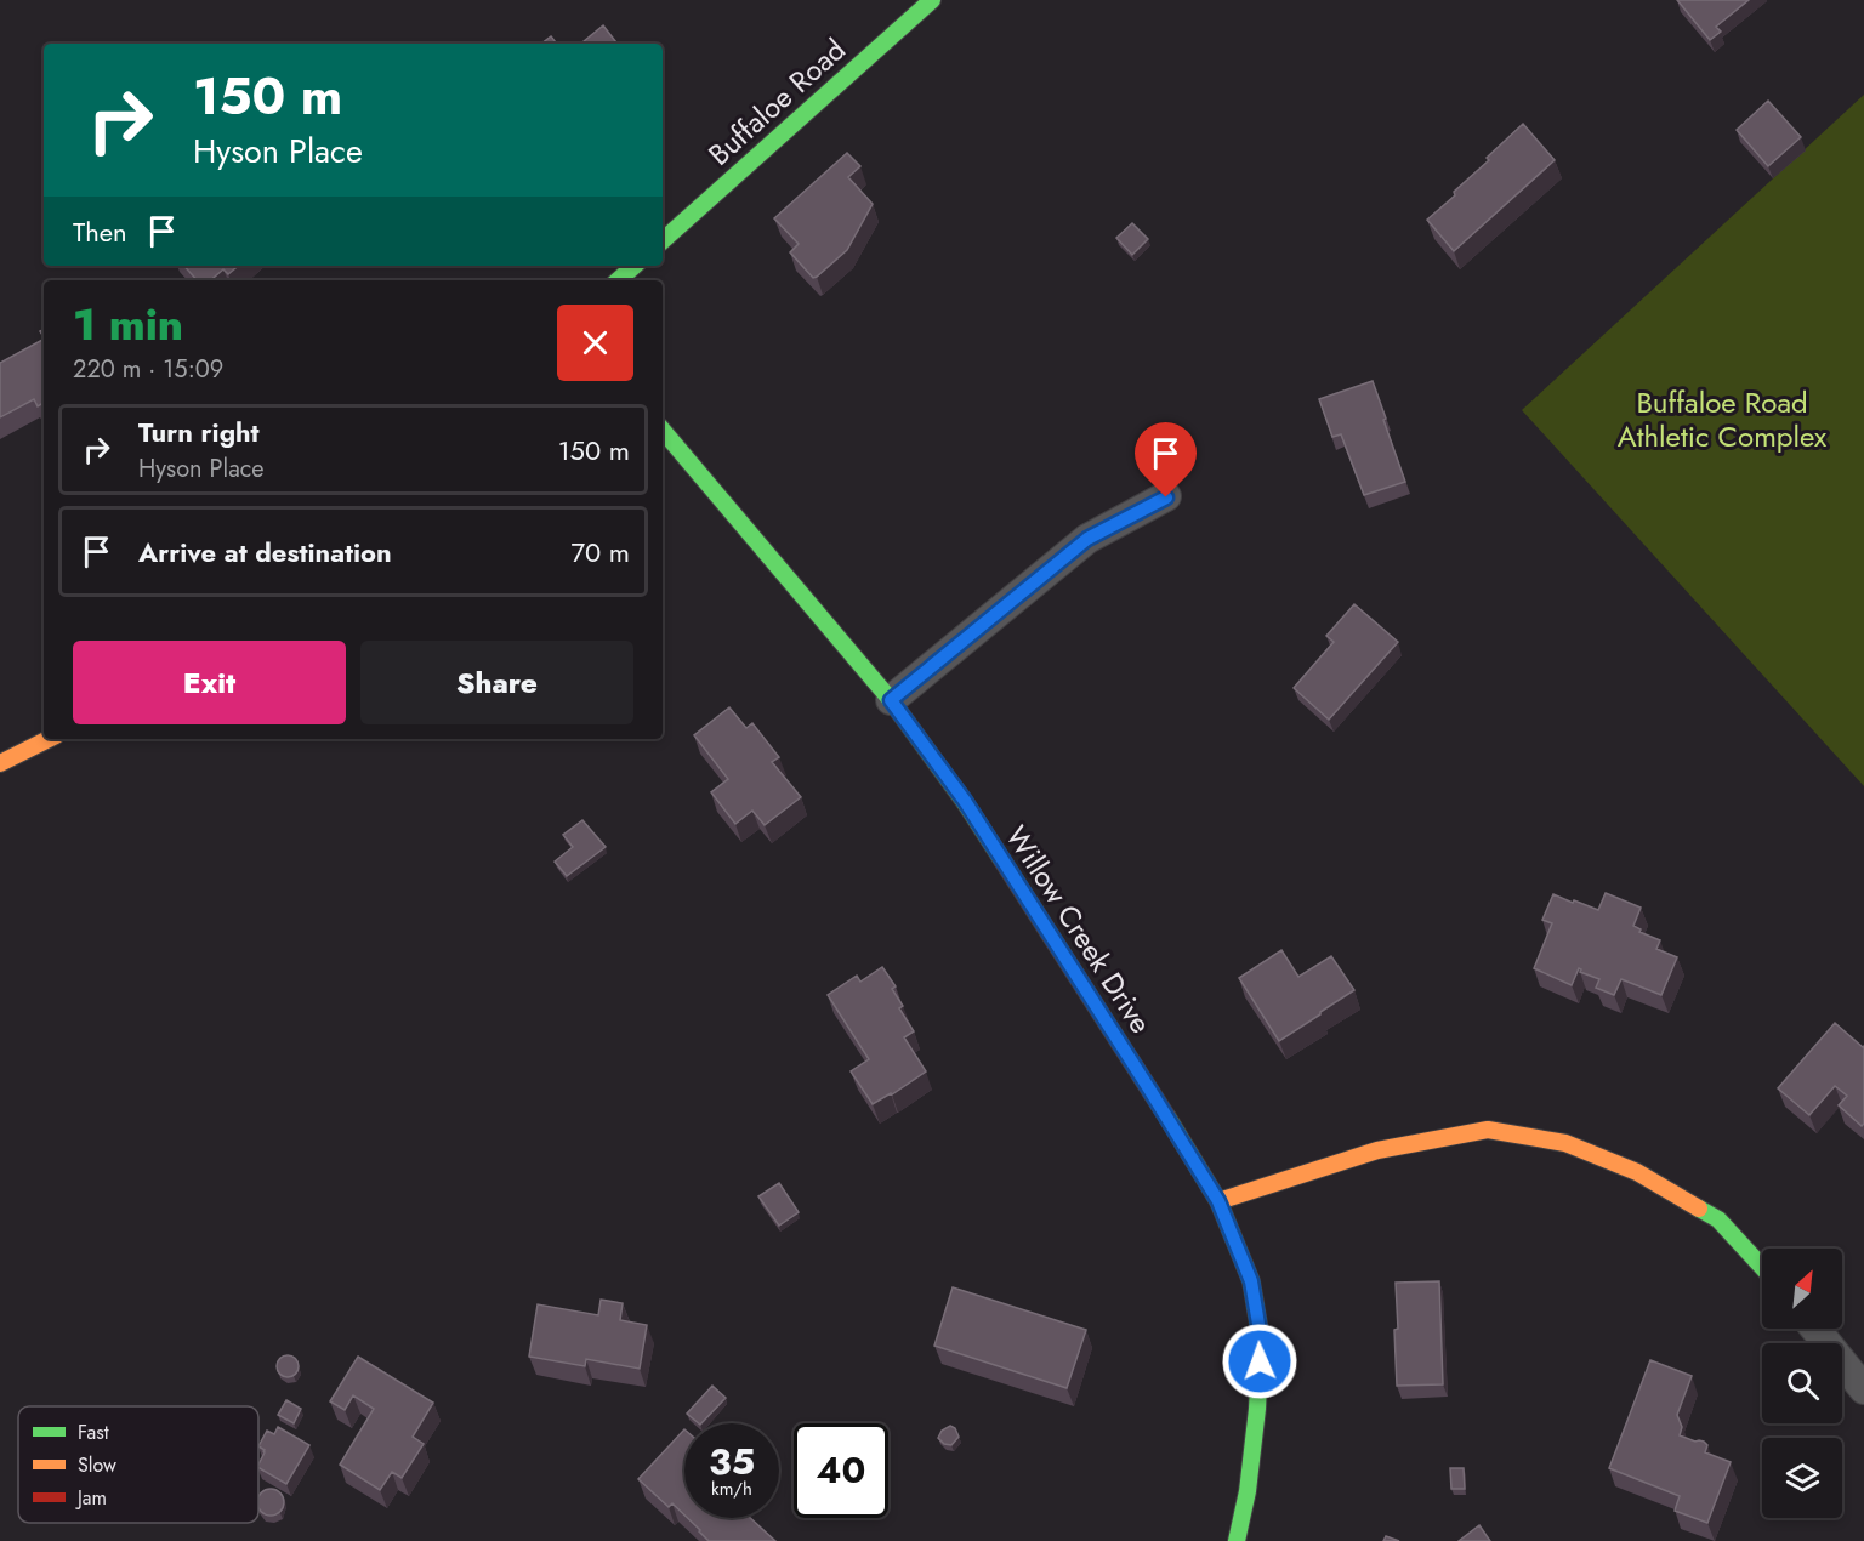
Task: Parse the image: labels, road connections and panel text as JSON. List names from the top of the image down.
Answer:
{
  "streets": {
    "street": ["Buffaloe Road", "Willow Creek Drive"]
  },
  "parks": ["Buffaloe Road Athletic Complex"],
  "legend": ["Fast", "Slow", "Jam"],
  "north": "top right",
  "page": {
    "turn": ["150 m", "Hyson Place"],
    "then": "Then",
    "heading": ["1 min", "220 m · 15:09"],
    "list": [
      {
        "name": "Turn right",
        "note": "Hyson Place",
        "value": "150 m"
      },
      {
        "name": "Arrive at destination",
        "value": "70 m"
      }
    ],
    "buttons": ["Exit", "Share"],
    "speed": "35 km/h",
    "limit": "40"
  }
}
